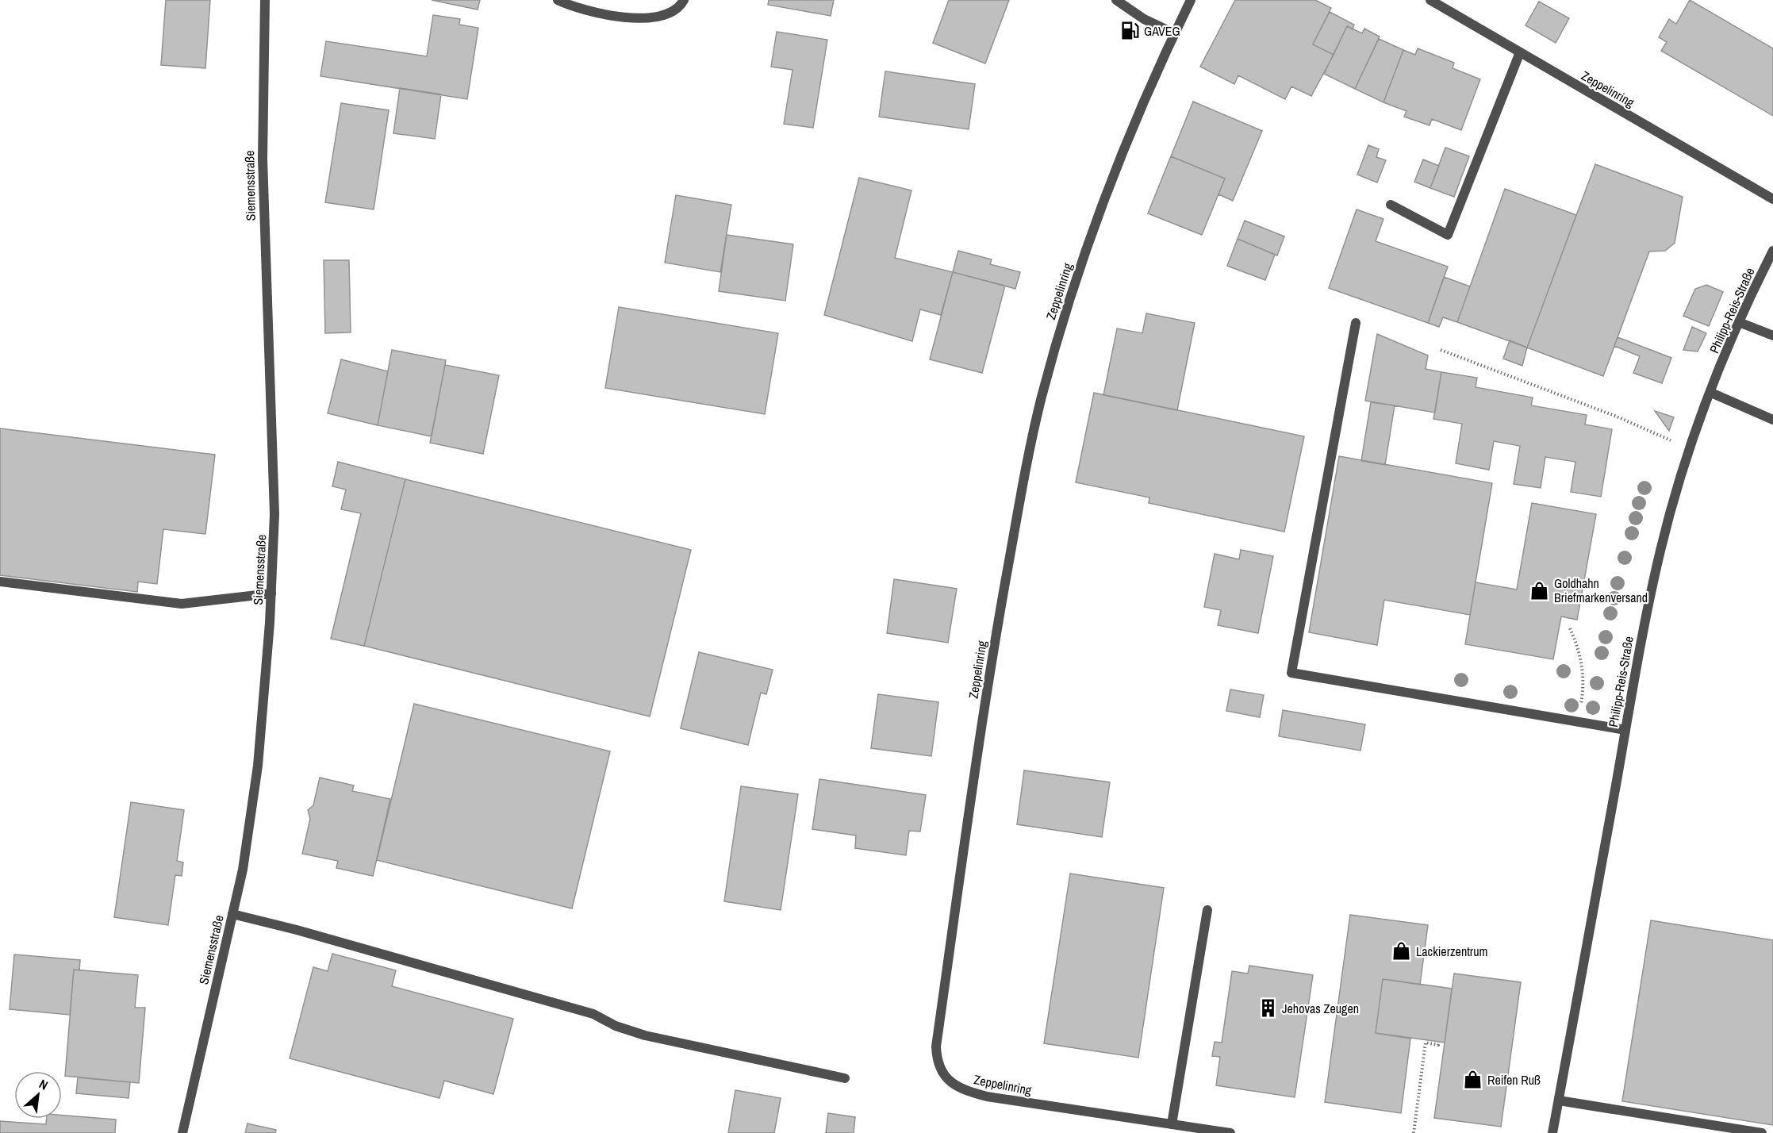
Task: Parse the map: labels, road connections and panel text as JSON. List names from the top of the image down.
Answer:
{
  "streets": {
    "street": ["Zeppelinring", "Siemensstraße", "Philipp-Reis-Straße"]
  },
  "places": {
    "fuel station": ["GAVEG"],
    "shop": ["Goldhahn Briefmarkenversand", "Lackierzentrum", "Reifen Ruß"],
    "building": ["Jehovas Zeugen"]
  },
  "north": "top right"
}
